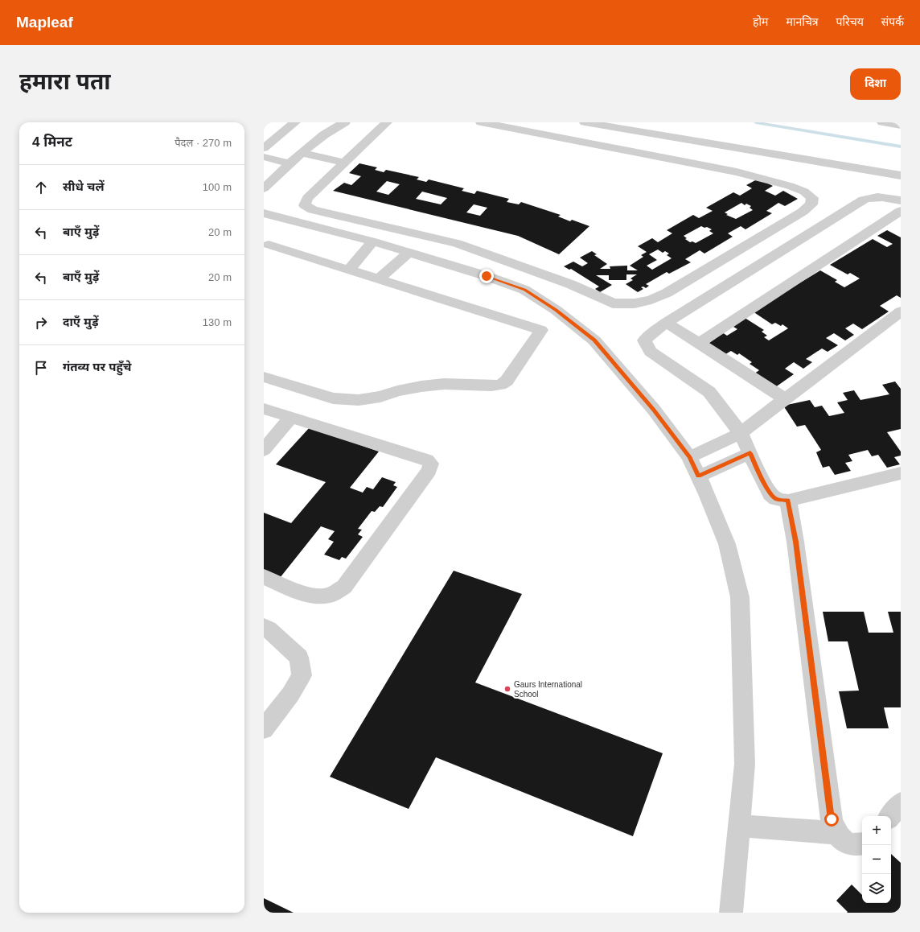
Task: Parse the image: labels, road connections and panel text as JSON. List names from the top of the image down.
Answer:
{
  "places": ["Gaurs International School"],
  "page": {
    "header": "Mapleaf",
    "nav": [
      "होम",
      "मानचित्र",
      "परिचय",
      "संपर्क"
    ],
    "buttons": "दिशा",
    "title": "हमारा पता",
    "heading": ["4 मिनट", "पैदल · 270 m"],
    "list": [
      ["सीधे चलें", "100 m"],
      ["बाएँ मुड़ें", "20 m"],
      ["बाएँ मुड़ें", "20 m"],
      ["दाएँ मुड़ें", "130 m"],
      "गंतव्य पर पहुँचे"
    ],
    "map_buttons": ["+", "−"]
  }
}
